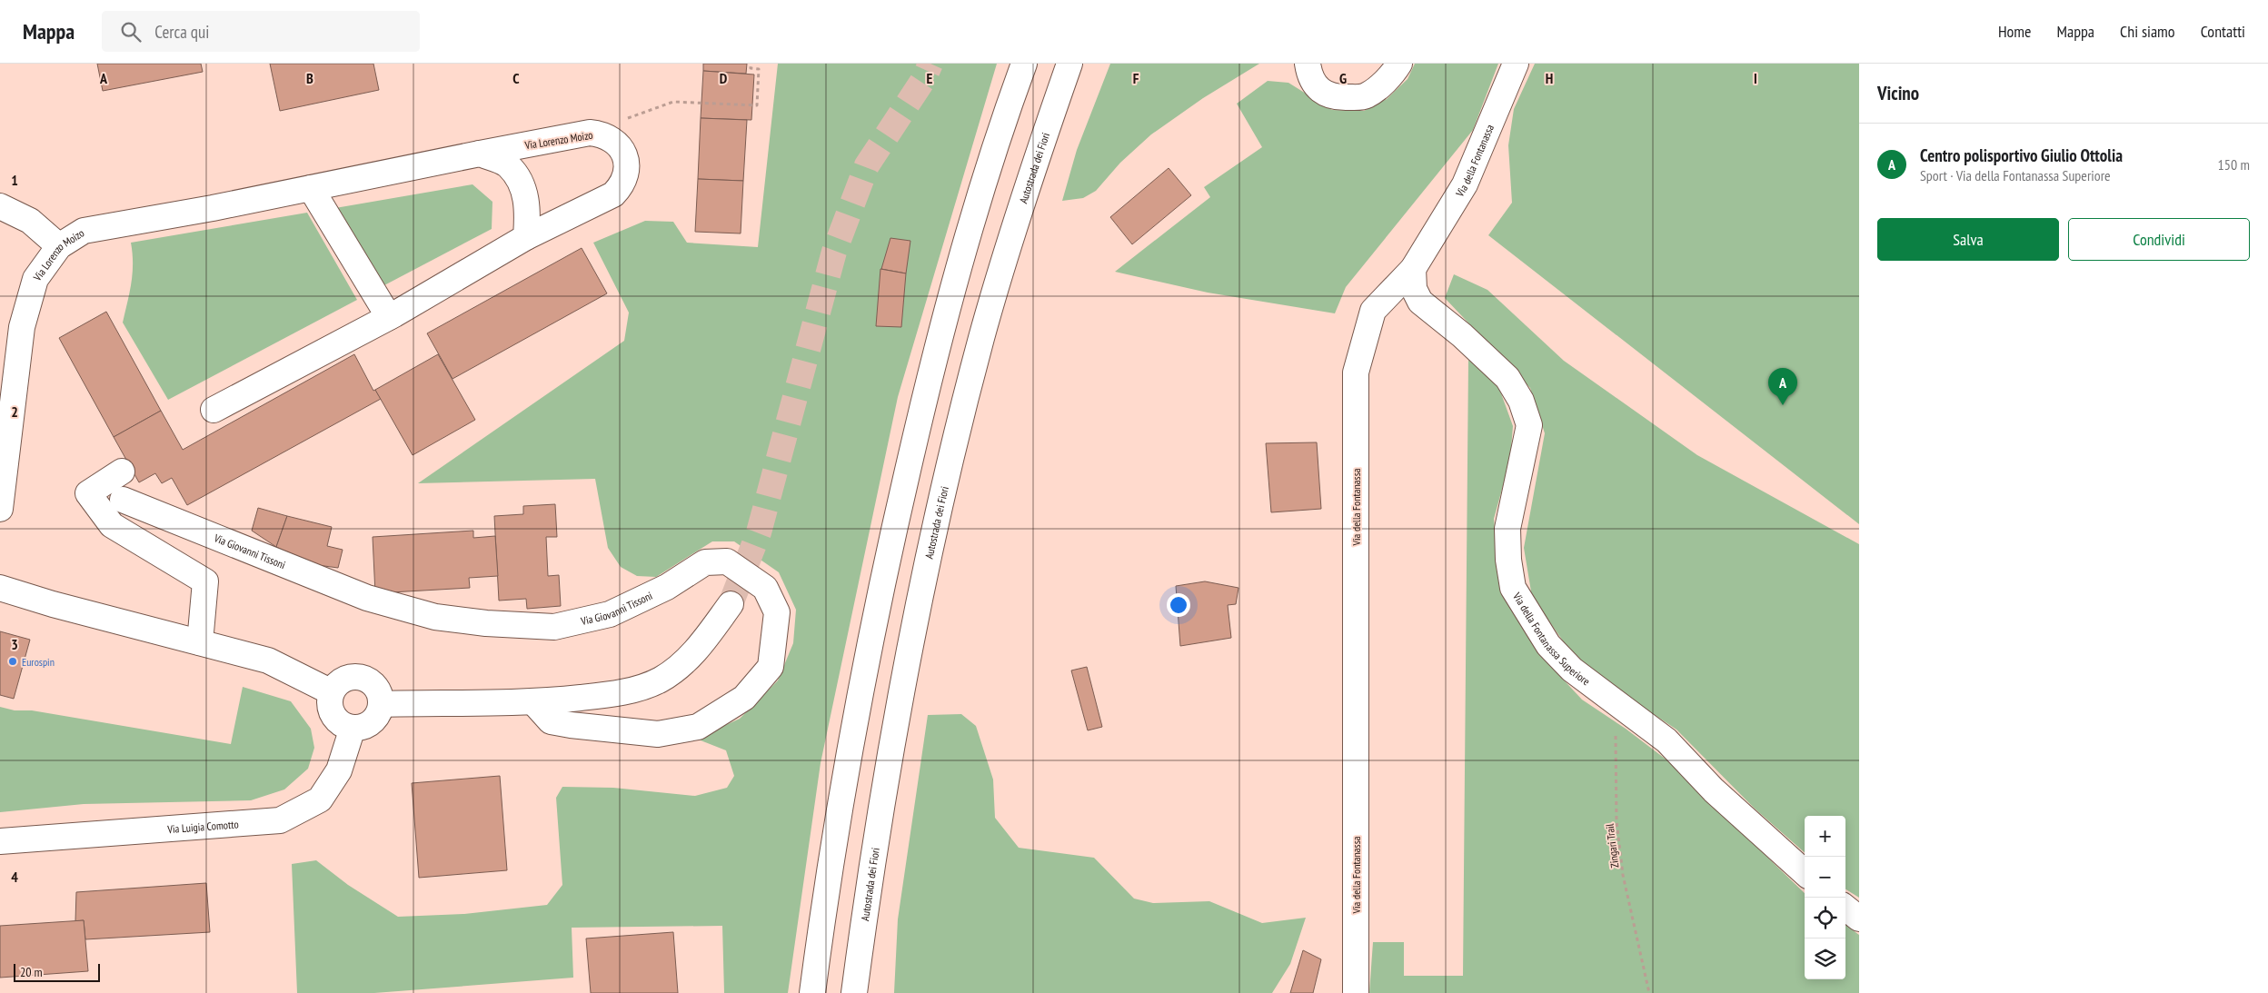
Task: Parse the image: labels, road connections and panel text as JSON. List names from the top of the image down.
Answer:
{
  "streets": {
    "main road": [
      "Via Lorenzo Moizo",
      "Via della Fontanassa",
      "Autostrada dei Fiori",
      "Via Giovanni Tissoni",
      "Via della Fontanassa Superiore",
      "Via Luigia Comotto"
    ],
    "path": ["Zingari Trail"]
  },
  "crossings": [
    ["Via della Fontanassa", "Via della Fontanassa Superiore"],
    ["Via della Fontanassa Superiore", "Zingari Trail"]
  ],
  "places": ["Eurospin"],
  "scale_bar": "20 m",
  "page": {
    "header": "Mappa",
    "search": "Cerca qui",
    "nav": [
      "Home",
      "Mappa",
      "Chi siamo",
      "Contatti"
    ],
    "heading": "Vicino",
    "list": [
      {
        "mark": "A",
        "name": "Centro polisportivo Giulio Ottolia",
        "note": "Sport · Via della Fontanassa Superiore",
        "value": "150 m"
      }
    ],
    "buttons": ["Salva", "Condividi"],
    "pins": "A",
    "map_buttons": ["+", "−"],
    "scale": "20 m"
  },
  "grid": {
    "columns": [
      "A",
      "B",
      "C",
      "D",
      "E",
      "F",
      "G",
      "H",
      "I"
    ],
    "rows": [
      "1",
      "2",
      "3",
      "4"
    ]
  }
}
